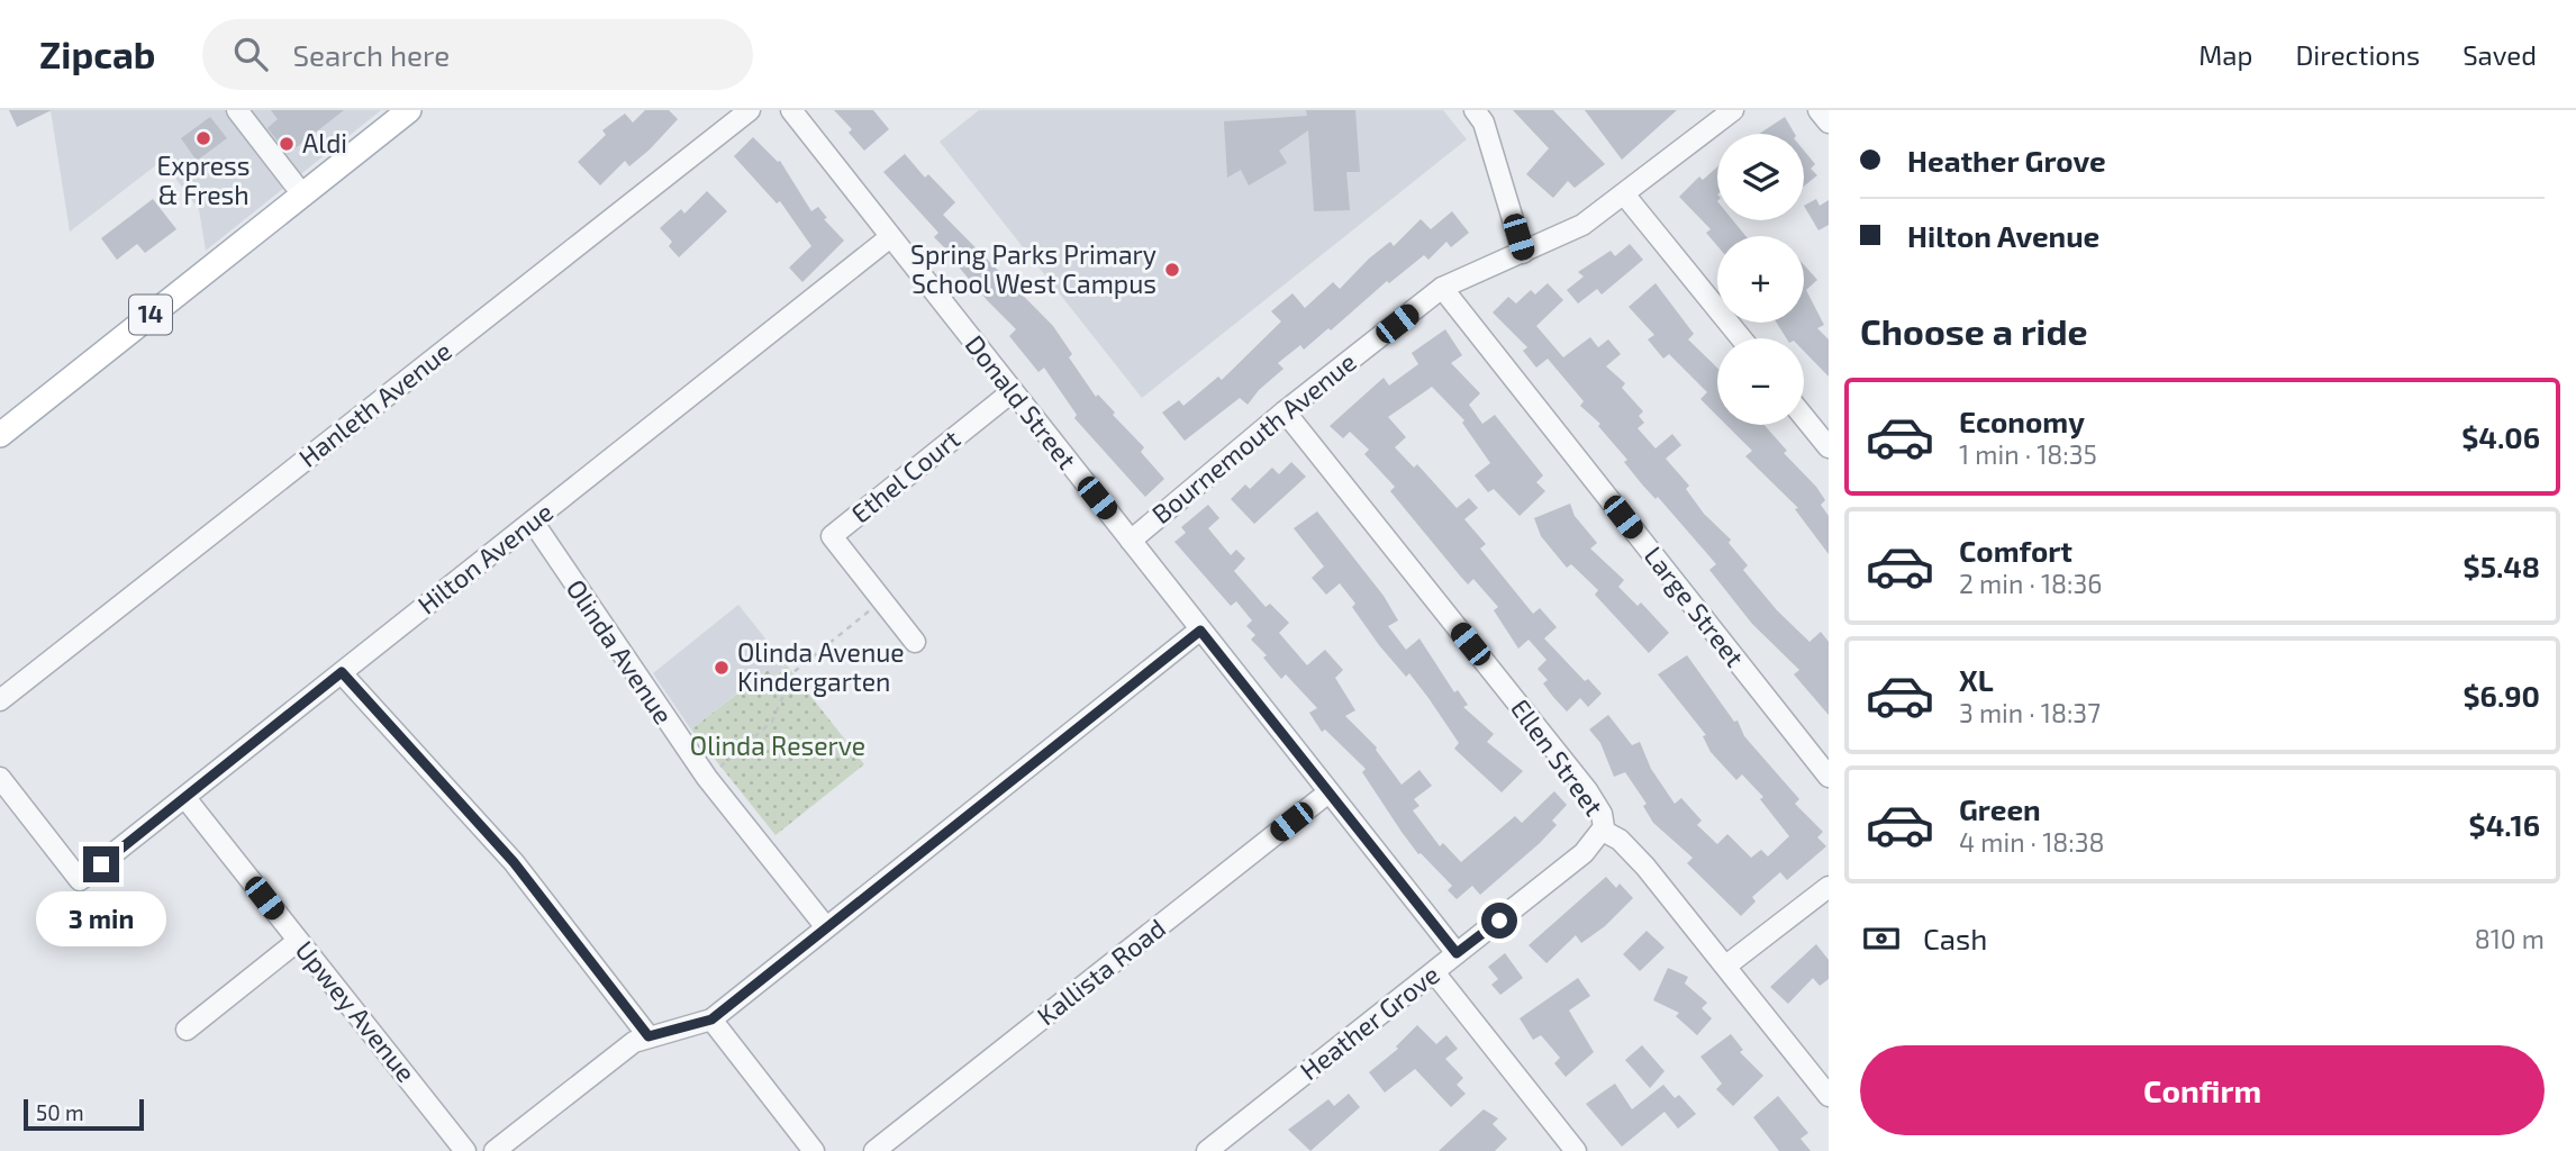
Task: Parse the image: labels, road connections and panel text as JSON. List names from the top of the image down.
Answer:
{
  "streets": {
    "main road": ["14"],
    "street": [
      "Donald Street",
      "Hanleth Avenue",
      "Bournemouth Avenue",
      "Ethel Court",
      "Hilton Avenue",
      "Large Street",
      "Olinda Avenue",
      "Ellen Street",
      "Kallista Road",
      "Upwey Avenue",
      "Heather Grove"
    ]
  },
  "crossings": [
    ["Donald Street", "Bournemouth Avenue"],
    ["Donald Street", "Ethel Court"],
    ["Donald Street", "Hilton Avenue"],
    ["Donald Street", "Kallista Road"],
    ["Donald Street", "Heather Grove"],
    ["Bournemouth Avenue", "Large Street"],
    ["Bournemouth Avenue", "Ellen Street"],
    ["Hilton Avenue", "Olinda Avenue"],
    ["Hilton Avenue", "Upwey Avenue"],
    ["Ellen Street", "Heather Grove"]
  ],
  "parks": ["Olinda Reserve"],
  "places": [
    "Express & Fresh",
    "Aldi",
    "Spring Parks Primary School West Campus",
    "Olinda Avenue Kindergarten"
  ],
  "scale_bar": "50 m",
  "page": {
    "header": "Zipcab",
    "search": "Search here",
    "nav": ["Map", "Directions", "Saved"],
    "banner": ["Heather Grove", "Hilton Avenue"],
    "map_buttons": ["+", "−"],
    "heading": "Choose a ride",
    "list": [
      {
        "name": "Economy",
        "note": "1 min · 18:35",
        "value": "$4.06"
      },
      {
        "name": "Comfort",
        "note": "2 min · 18:36",
        "value": "$5.48"
      },
      {
        "name": "XL",
        "note": "3 min · 18:37",
        "value": "$6.90"
      },
      {
        "name": "Green",
        "note": "4 min · 18:38",
        "value": "$4.16"
      }
    ],
    "bubble": "3 min",
    "pay": ["Cash", "810 m"],
    "buttons": "Confirm",
    "scale": "50 m"
  }
}
